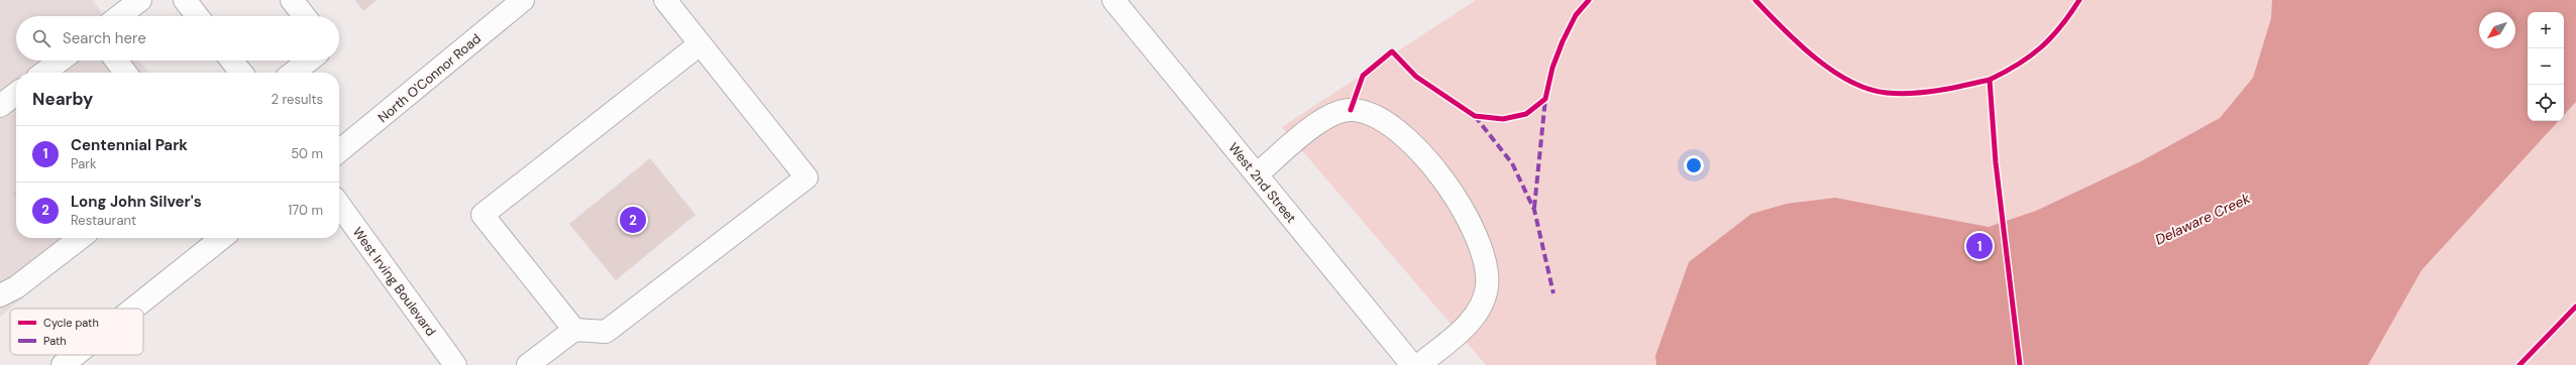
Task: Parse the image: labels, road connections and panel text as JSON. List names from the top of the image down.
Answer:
{
  "streets": {
    "main road": ["North O'Connor Road", "West 2nd Street", "West Irving Boulevard"]
  },
  "water": ["Delaware Creek"],
  "legend": ["Cycle path", "Path"],
  "north": "bottom left",
  "page": {
    "map_buttons": ["+", "−"],
    "search": "Search here",
    "heading": ["Nearby", "2 results"],
    "list": [
      {
        "mark": "1",
        "name": "Centennial Park",
        "note": "Park",
        "value": "50 m"
      },
      {
        "mark": "2",
        "name": "Long John Silver's",
        "note": "Restaurant",
        "value": "170 m"
      }
    ],
    "pins": ["2", "1"]
  }
}
